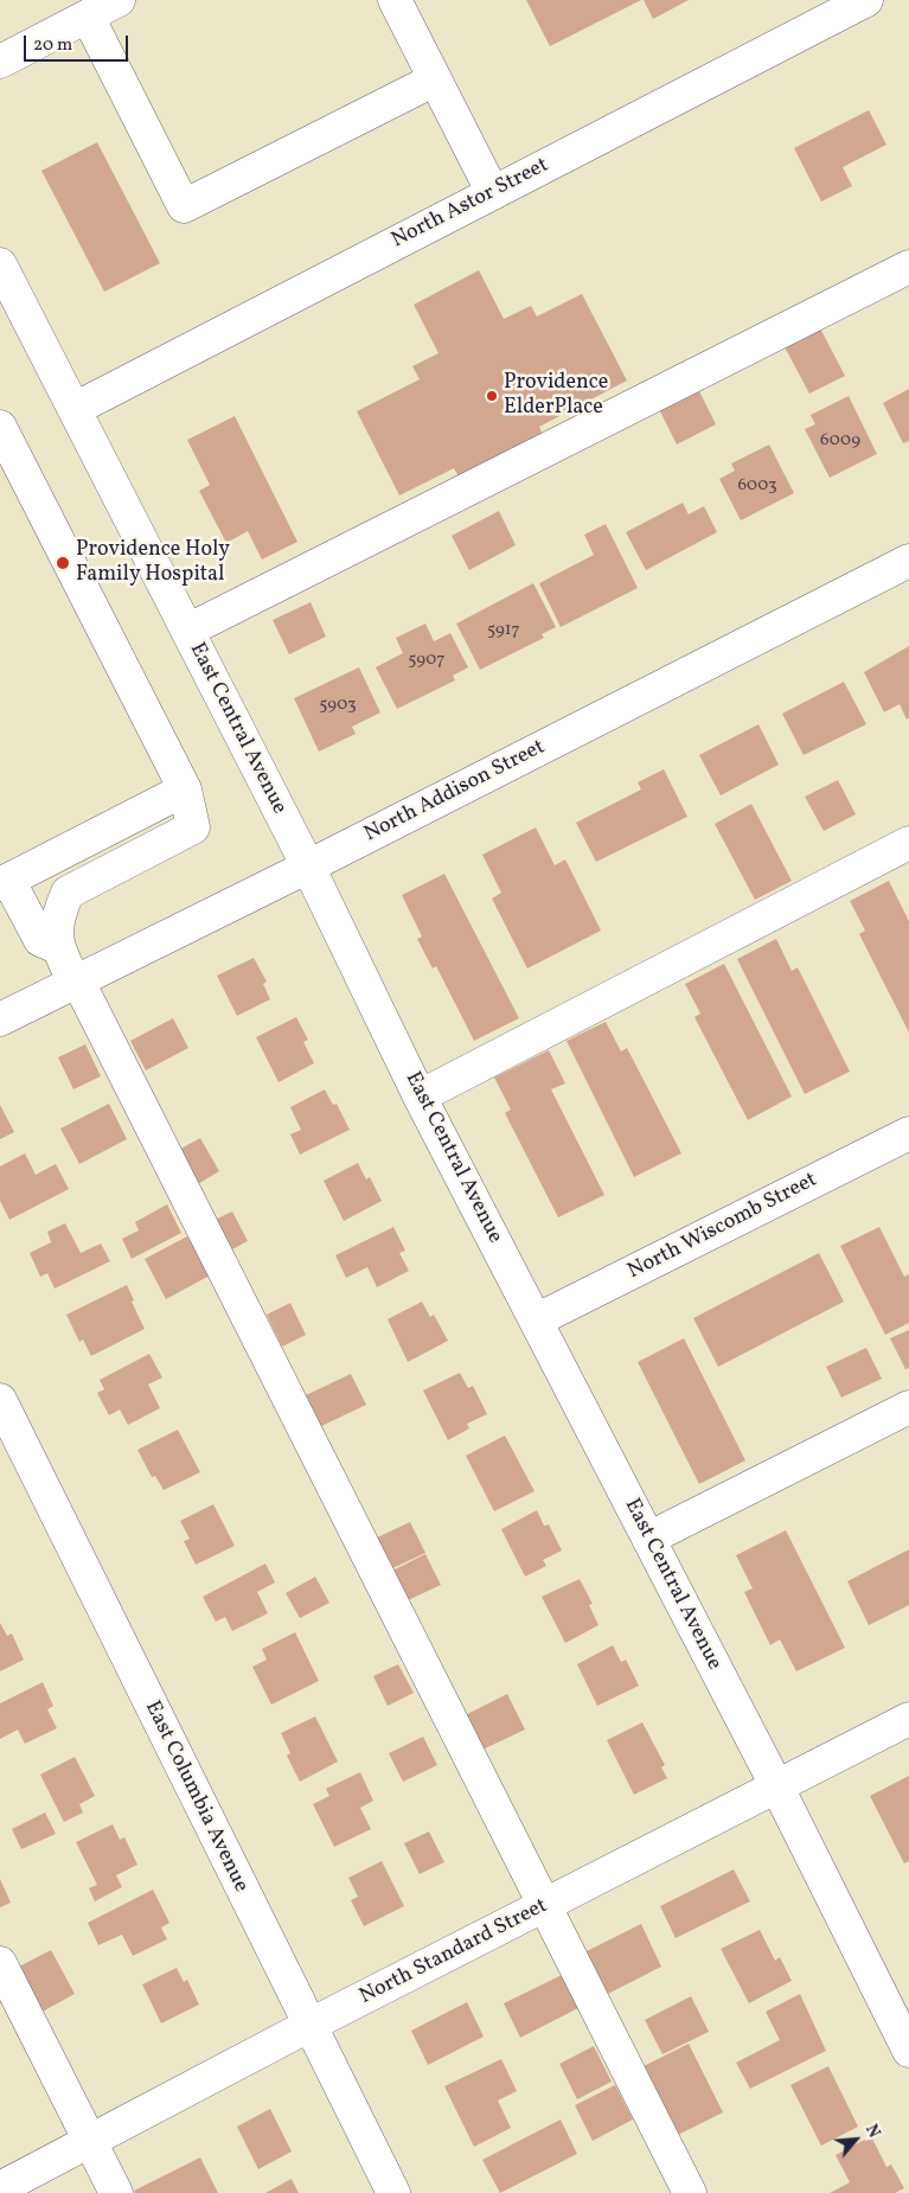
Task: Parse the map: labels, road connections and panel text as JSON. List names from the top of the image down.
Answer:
{
  "streets": {
    "street": [
      "North Astor Street",
      "East Central Avenue",
      "North Addison Street",
      "North Wiscomb Street",
      "East Columbia Avenue",
      "North Standard Street"
    ]
  },
  "crossings": [
    ["North Astor Street", "East Central Avenue"],
    ["East Central Avenue", "North Addison Street"],
    ["East Central Avenue", "North Wiscomb Street"],
    ["East Central Avenue", "North Standard Street"],
    ["East Columbia Avenue", "North Standard Street"]
  ],
  "places": ["Providence ElderPlace", "Providence Holy Family Hospital"],
  "house_numbers": [
    "6009",
    "6003",
    "5917",
    "5907",
    "5903"
  ],
  "scale_bar": "20 m",
  "north": "top right"
}
